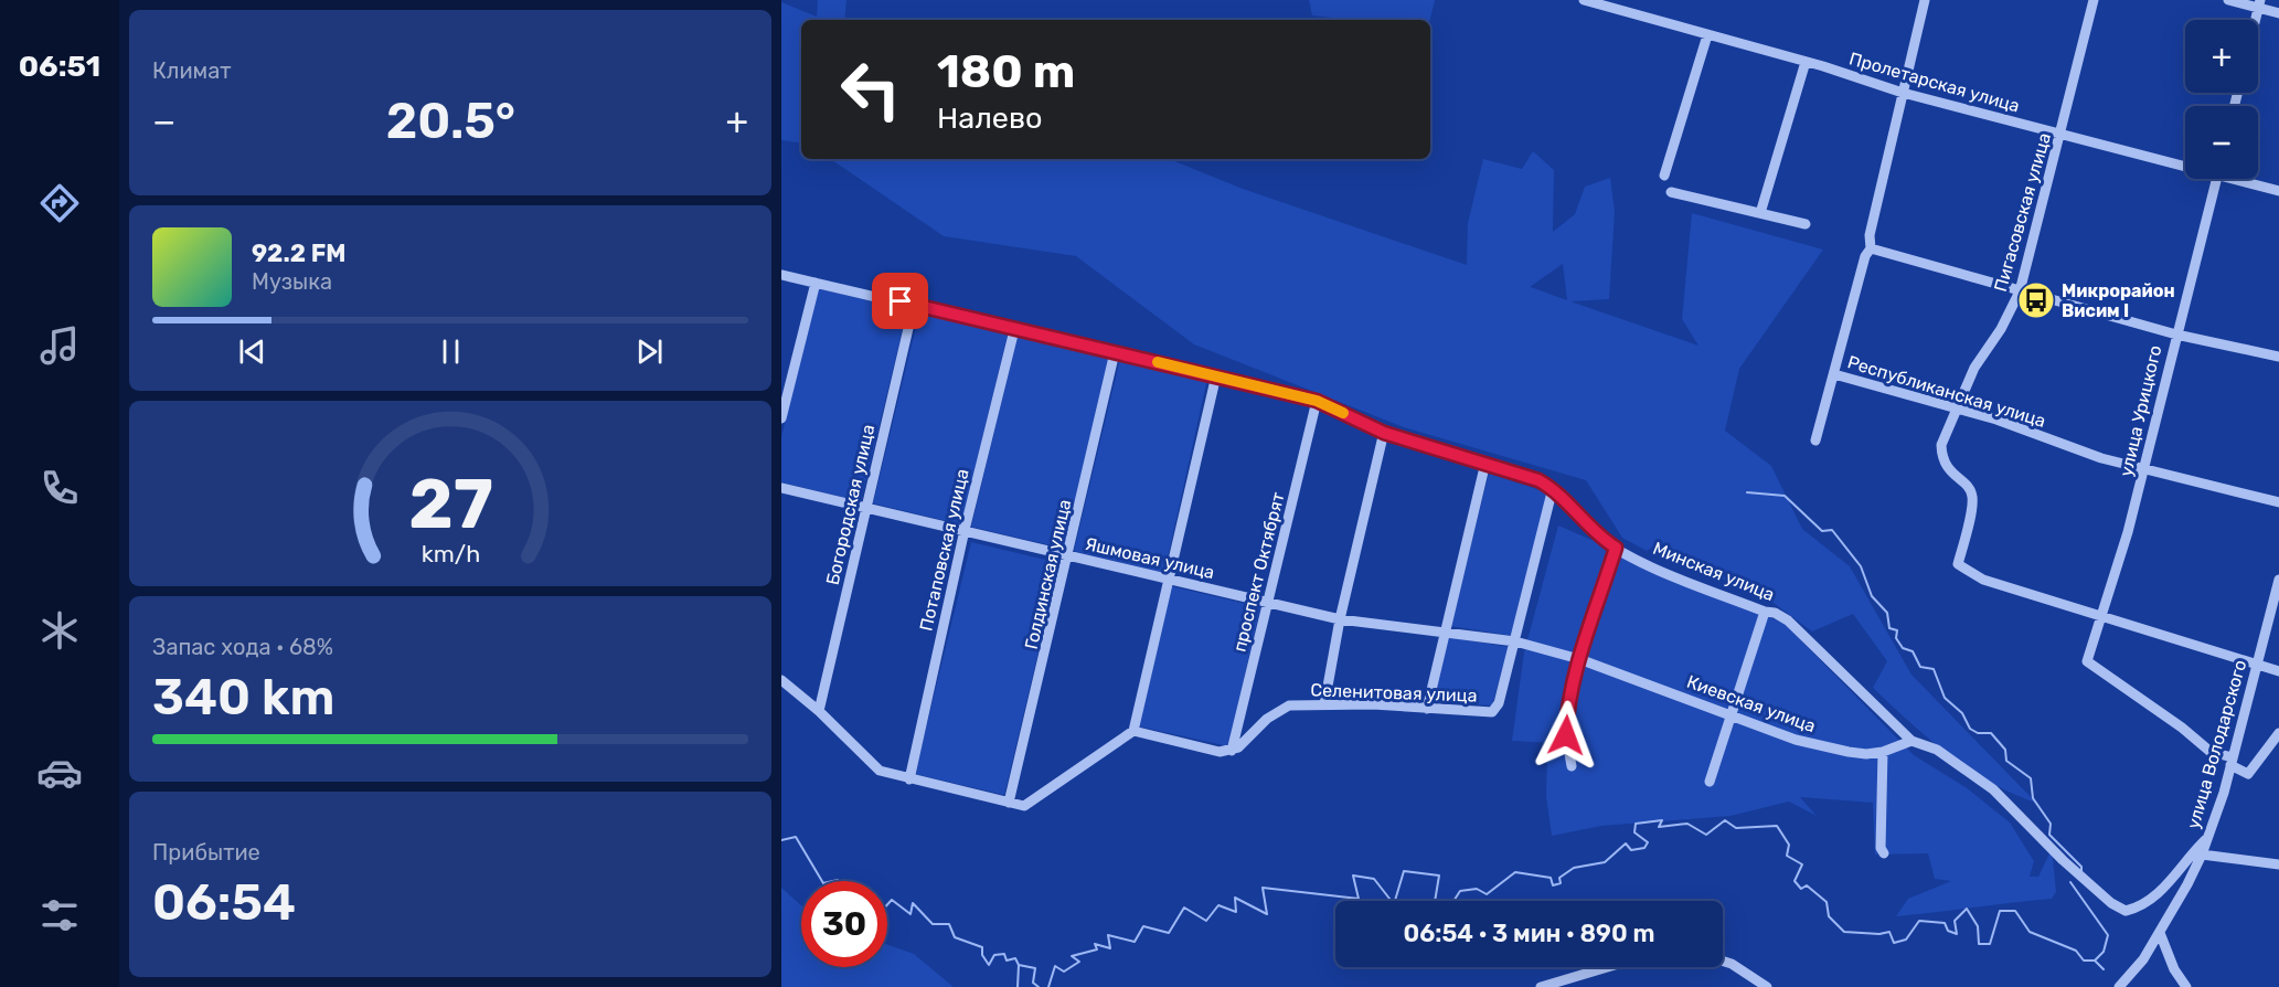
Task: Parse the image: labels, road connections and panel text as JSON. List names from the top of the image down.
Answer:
{
  "streets": {
    "street": [
      "Пролетарская улица",
      "Пигасовская улица",
      "Республиканская улица",
      "улица Урицкого",
      "Богородская улица",
      "Потаповская улица",
      "Яшмовая улица",
      "Минская улица",
      "проспект Октябрят",
      "Голдинская улица",
      "Селенитовая улица",
      "Киевская улица",
      "улица Володарского"
    ]
  },
  "crossings": [
    ["Пролетарская улица", "Пигасовская улица"],
    ["Пигасовская улица", "Республиканская улица"],
    ["Пигасовская улица", "улица Урицкого"],
    ["Республиканская улица", "улица Урицкого"],
    ["улица Урицкого", "улица Володарского"],
    ["Богородская улица", "Яшмовая улица"],
    ["Потаповская улица", "Яшмовая улица"],
    ["Яшмовая улица", "проспект Октябрят"],
    ["Яшмовая улица", "Голдинская улица"],
    ["Яшмовая улица", "Селенитовая улица"],
    ["Яшмовая улица", "Киевская улица"],
    ["Минская улица", "Киевская улица"],
    ["проспект Октябрят", "Селенитовая улица"],
    ["Селенитовая улица", "Киевская улица"]
  ],
  "places": {
    "bus stop": ["Микрорайон Висим I"]
  },
  "page": {
    "tabs": "06:51",
    "tile": [
      "Климат",
      ["Запас хода · 68%", "340 km"],
      ["Прибытие", "06:54"]
    ],
    "map_buttons": ["+", "−"],
    "turn": ["180 m", "Налево"],
    "heat": ["−", "20.5°", "+"],
    "song": ["92.2 FM", "Музыка"],
    "limit": "30",
    "trip": "06:54 · 3 мин · 890 m",
    "gauge": ["27", "km/h"]
  }
}
